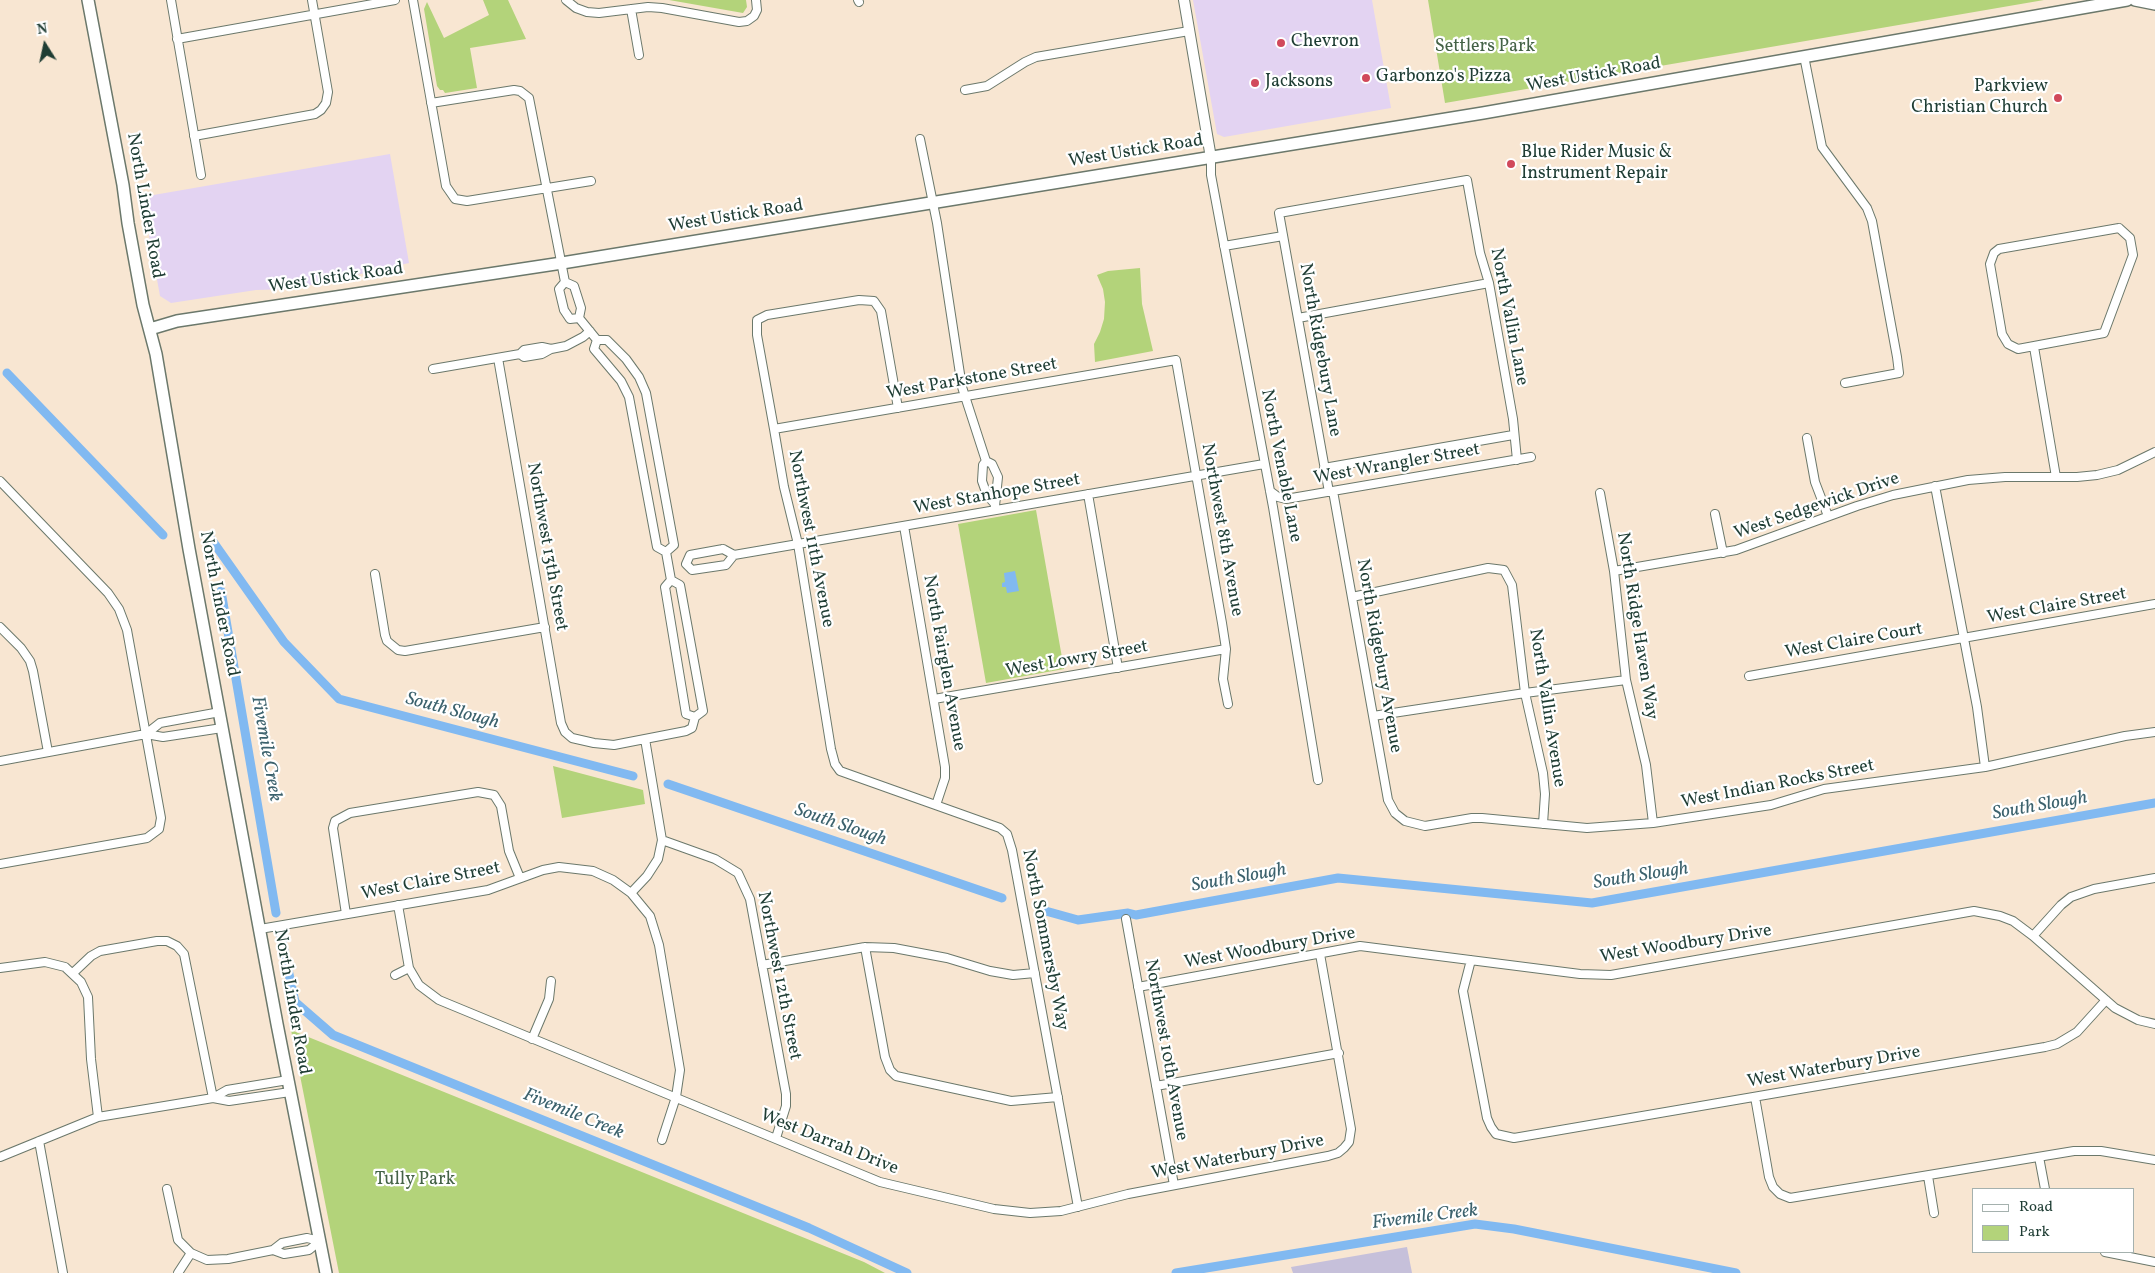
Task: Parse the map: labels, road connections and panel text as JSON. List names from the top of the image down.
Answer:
{
  "streets": {
    "main road": ["West Ustick Road", "North Linder Road"],
    "street": [
      "North Vallin Lane",
      "North Ridgebury Lane",
      "West Parkstone Street",
      "West Wrangler Street",
      "North Venable Lane",
      "West Stanhope Street",
      "West Sedgewick Drive",
      "Northwest 8th Avenue",
      "Northwest 11th Avenue",
      "Northwest 13th Street",
      "West Claire Street",
      "North Ridge Haven Way",
      "West Claire Court",
      "North Ridgebury Avenue",
      "West Lowry Street",
      "North Fairglen Avenue",
      "North Vallin Avenue",
      "West Indian Rocks Street",
      "North Sommersby Way",
      "West Woodbury Drive",
      "Northwest 12th Street",
      "Northwest 10th Avenue",
      "West Waterbury Drive",
      "West Darrah Drive"
    ]
  },
  "crossings": [
    ["West Ustick Road", "North Linder Road"],
    ["West Ustick Road", "North Venable Lane"],
    ["North Linder Road", "West Claire Street"],
    ["North Vallin Lane", "North Ridgebury Lane"],
    ["North Vallin Lane", "West Wrangler Street"],
    ["North Ridgebury Lane", "West Wrangler Street"],
    ["North Ridgebury Lane", "North Ridgebury Avenue"],
    ["West Parkstone Street", "Northwest 8th Avenue"],
    ["West Parkstone Street", "Northwest 11th Avenue"],
    ["West Wrangler Street", "North Venable Lane"],
    ["West Wrangler Street", "North Ridgebury Avenue"],
    ["North Venable Lane", "West Stanhope Street"],
    ["West Stanhope Street", "Northwest 8th Avenue"],
    ["West Stanhope Street", "Northwest 11th Avenue"],
    ["West Stanhope Street", "North Fairglen Avenue"],
    ["West Sedgewick Drive", "North Ridge Haven Way"],
    ["Northwest 8th Avenue", "West Lowry Street"],
    ["Northwest 11th Avenue", "North Sommersby Way"],
    ["West Claire Street", "West Claire Court"],
    ["West Claire Street", "West Darrah Drive"],
    ["North Ridge Haven Way", "West Indian Rocks Street"],
    ["North Ridgebury Avenue", "North Vallin Avenue"],
    ["North Ridgebury Avenue", "West Indian Rocks Street"],
    ["West Lowry Street", "North Fairglen Avenue"],
    ["North Fairglen Avenue", "North Sommersby Way"],
    ["North Vallin Avenue", "West Indian Rocks Street"],
    ["North Sommersby Way", "West Darrah Drive"],
    ["West Woodbury Drive", "Northwest 10th Avenue"],
    ["West Woodbury Drive", "West Waterbury Drive"],
    ["Northwest 12th Street", "West Darrah Drive"],
    ["Northwest 10th Avenue", "West Waterbury Drive"],
    ["West Waterbury Drive", "West Darrah Drive"]
  ],
  "water": ["South Slough", "Fivemile Creek"],
  "parks": ["Settlers Park", "Tully Park"],
  "places": [
    "Chevron",
    "Garbonzo's Pizza",
    "Jacksons",
    "Parkview Christian Church",
    "Blue Rider Music & Instrument Repair"
  ],
  "legend": ["Road", "Park"],
  "north": "top"
}
